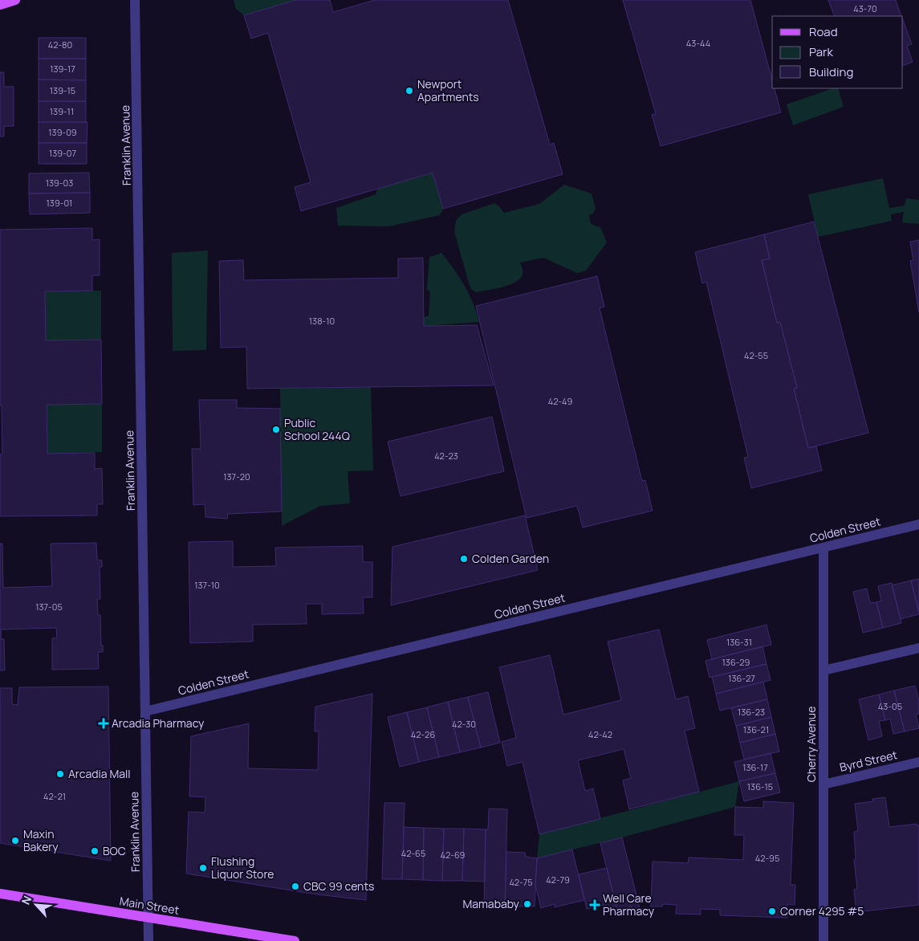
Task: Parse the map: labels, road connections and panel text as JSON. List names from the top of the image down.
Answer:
{
  "streets": {
    "main road": ["Main Street"],
    "street": [
      "Franklin Avenue",
      "Colden Street",
      "Cherry Avenue",
      "Byrd Street"
    ]
  },
  "crossings": [
    ["Franklin Avenue", "Colden Street"],
    ["Franklin Avenue", "Main Street"],
    ["Colden Street", "Cherry Avenue"],
    ["Cherry Avenue", "Byrd Street"]
  ],
  "places": {
    "other": [
      "Newport Apartments",
      "Public School 244Q",
      "Colden Garden",
      "Arcadia Mall",
      "Maxin Bakery",
      "BOC",
      "Flushing Liquor Store",
      "CBC 99 cents",
      "Mamababy",
      "Corner 4295 #5"
    ],
    "health": ["Arcadia Pharmacy", "Well Care Pharmacy"]
  },
  "house_numbers": [
    "43-70",
    "43-44",
    "42-80",
    "139-17",
    "139-15",
    "139-11",
    "139-09",
    "139-07",
    "139-03",
    "139-01",
    "138-10",
    "42-55",
    "42-49",
    "42-23",
    "137-20",
    "137-10",
    "137-05",
    "136-31",
    "136-29",
    "136-27",
    "43-05",
    "136-23",
    "42-30",
    "136-21",
    "42-26",
    "42-42",
    "136-17",
    "136-15",
    "42-21",
    "42-65",
    "42-69",
    "42-95",
    "42-79",
    "42-75"
  ],
  "legend": ["Road", "Park", "Building"],
  "north": "top left"
}
